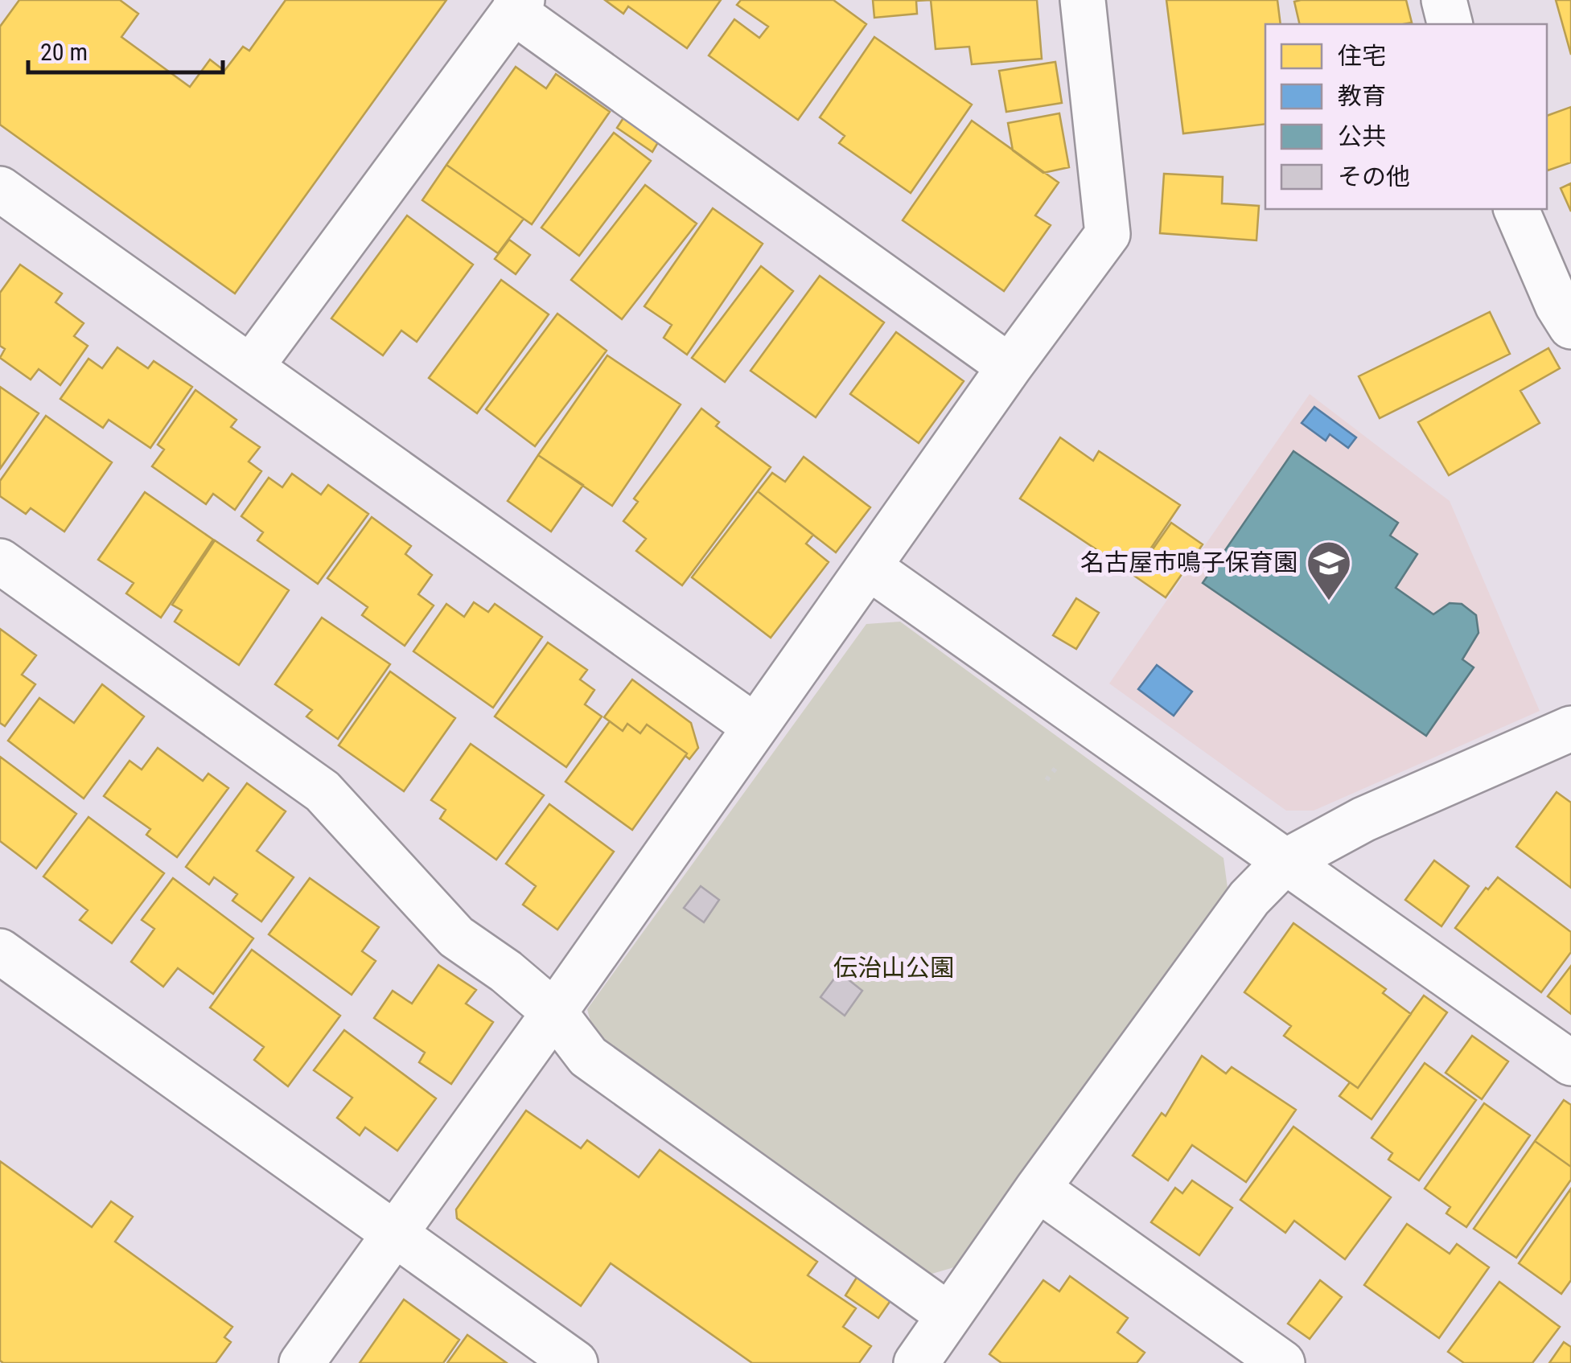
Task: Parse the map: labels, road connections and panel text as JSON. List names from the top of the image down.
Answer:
{
  "parks": ["伝治山公園"],
  "places": {
    "school or university": ["名古屋市鳴子保育園"]
  },
  "legend": [
    "住宅",
    "教育",
    "公共",
    "その他"
  ],
  "scale_bar": "20 m"
}
